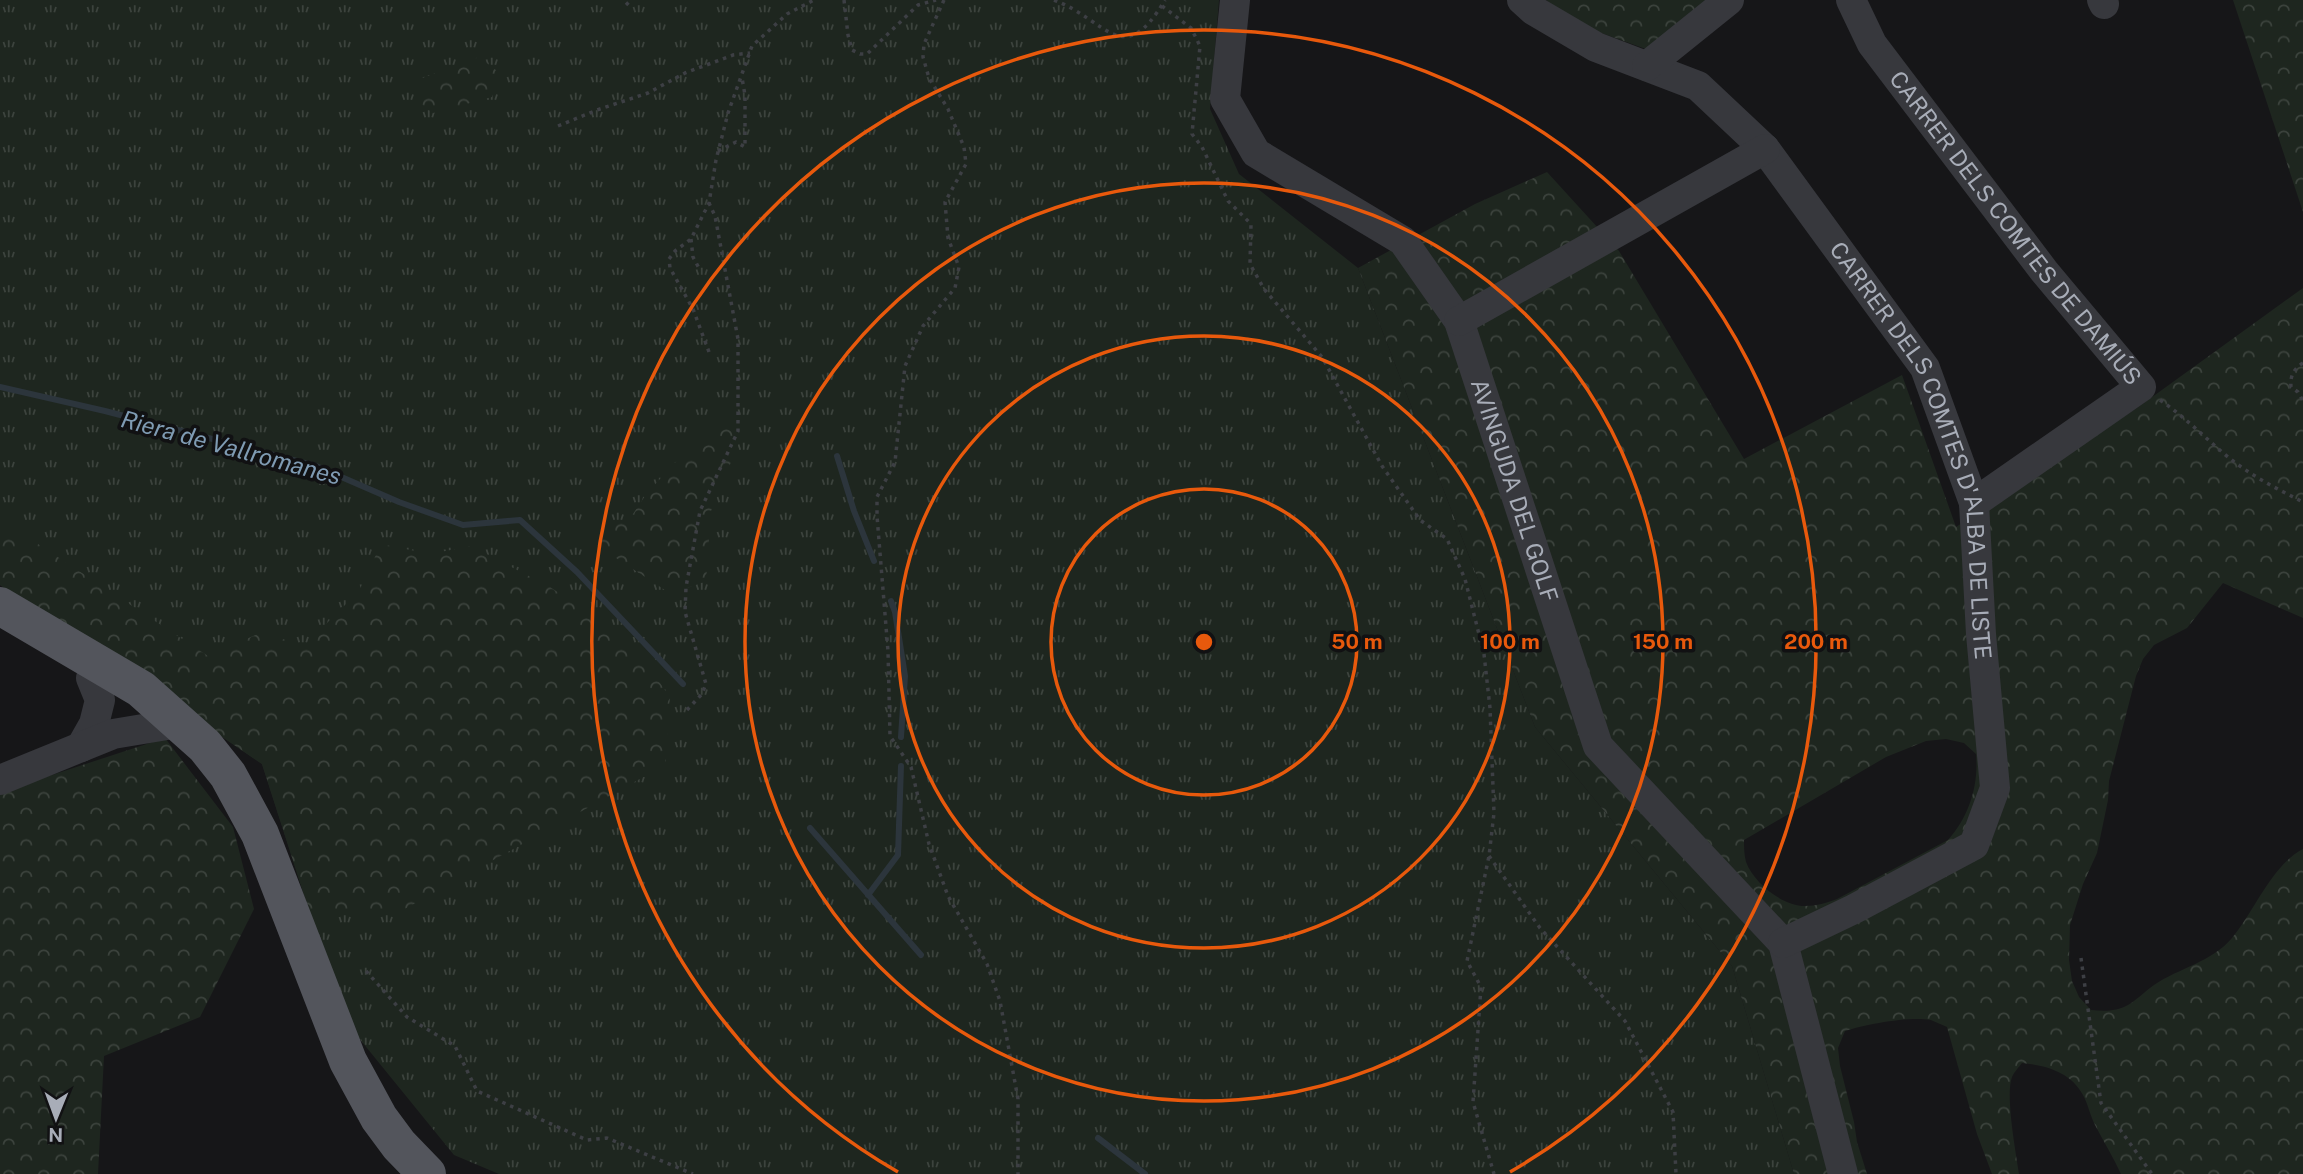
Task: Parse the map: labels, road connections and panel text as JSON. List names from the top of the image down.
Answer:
{
  "streets": {
    "street": ["CARRER DELS COMTES DE DAMIÚS", "CARRER DELS COMTES D'ALBA DE LISTE", "AVINGUDA DEL GOLF"]
  },
  "crossings": [
    ["CARRER DELS COMTES DE DAMIÚS", "CARRER DELS COMTES D'ALBA DE LISTE"],
    ["CARRER DELS COMTES D'ALBA DE LISTE", "AVINGUDA DEL GOLF"]
  ],
  "water": ["Riera de Vallromanes"],
  "north": "bottom",
  "rings": [
    "50 m",
    "100 m",
    "150 m",
    "200 m"
  ]
}
